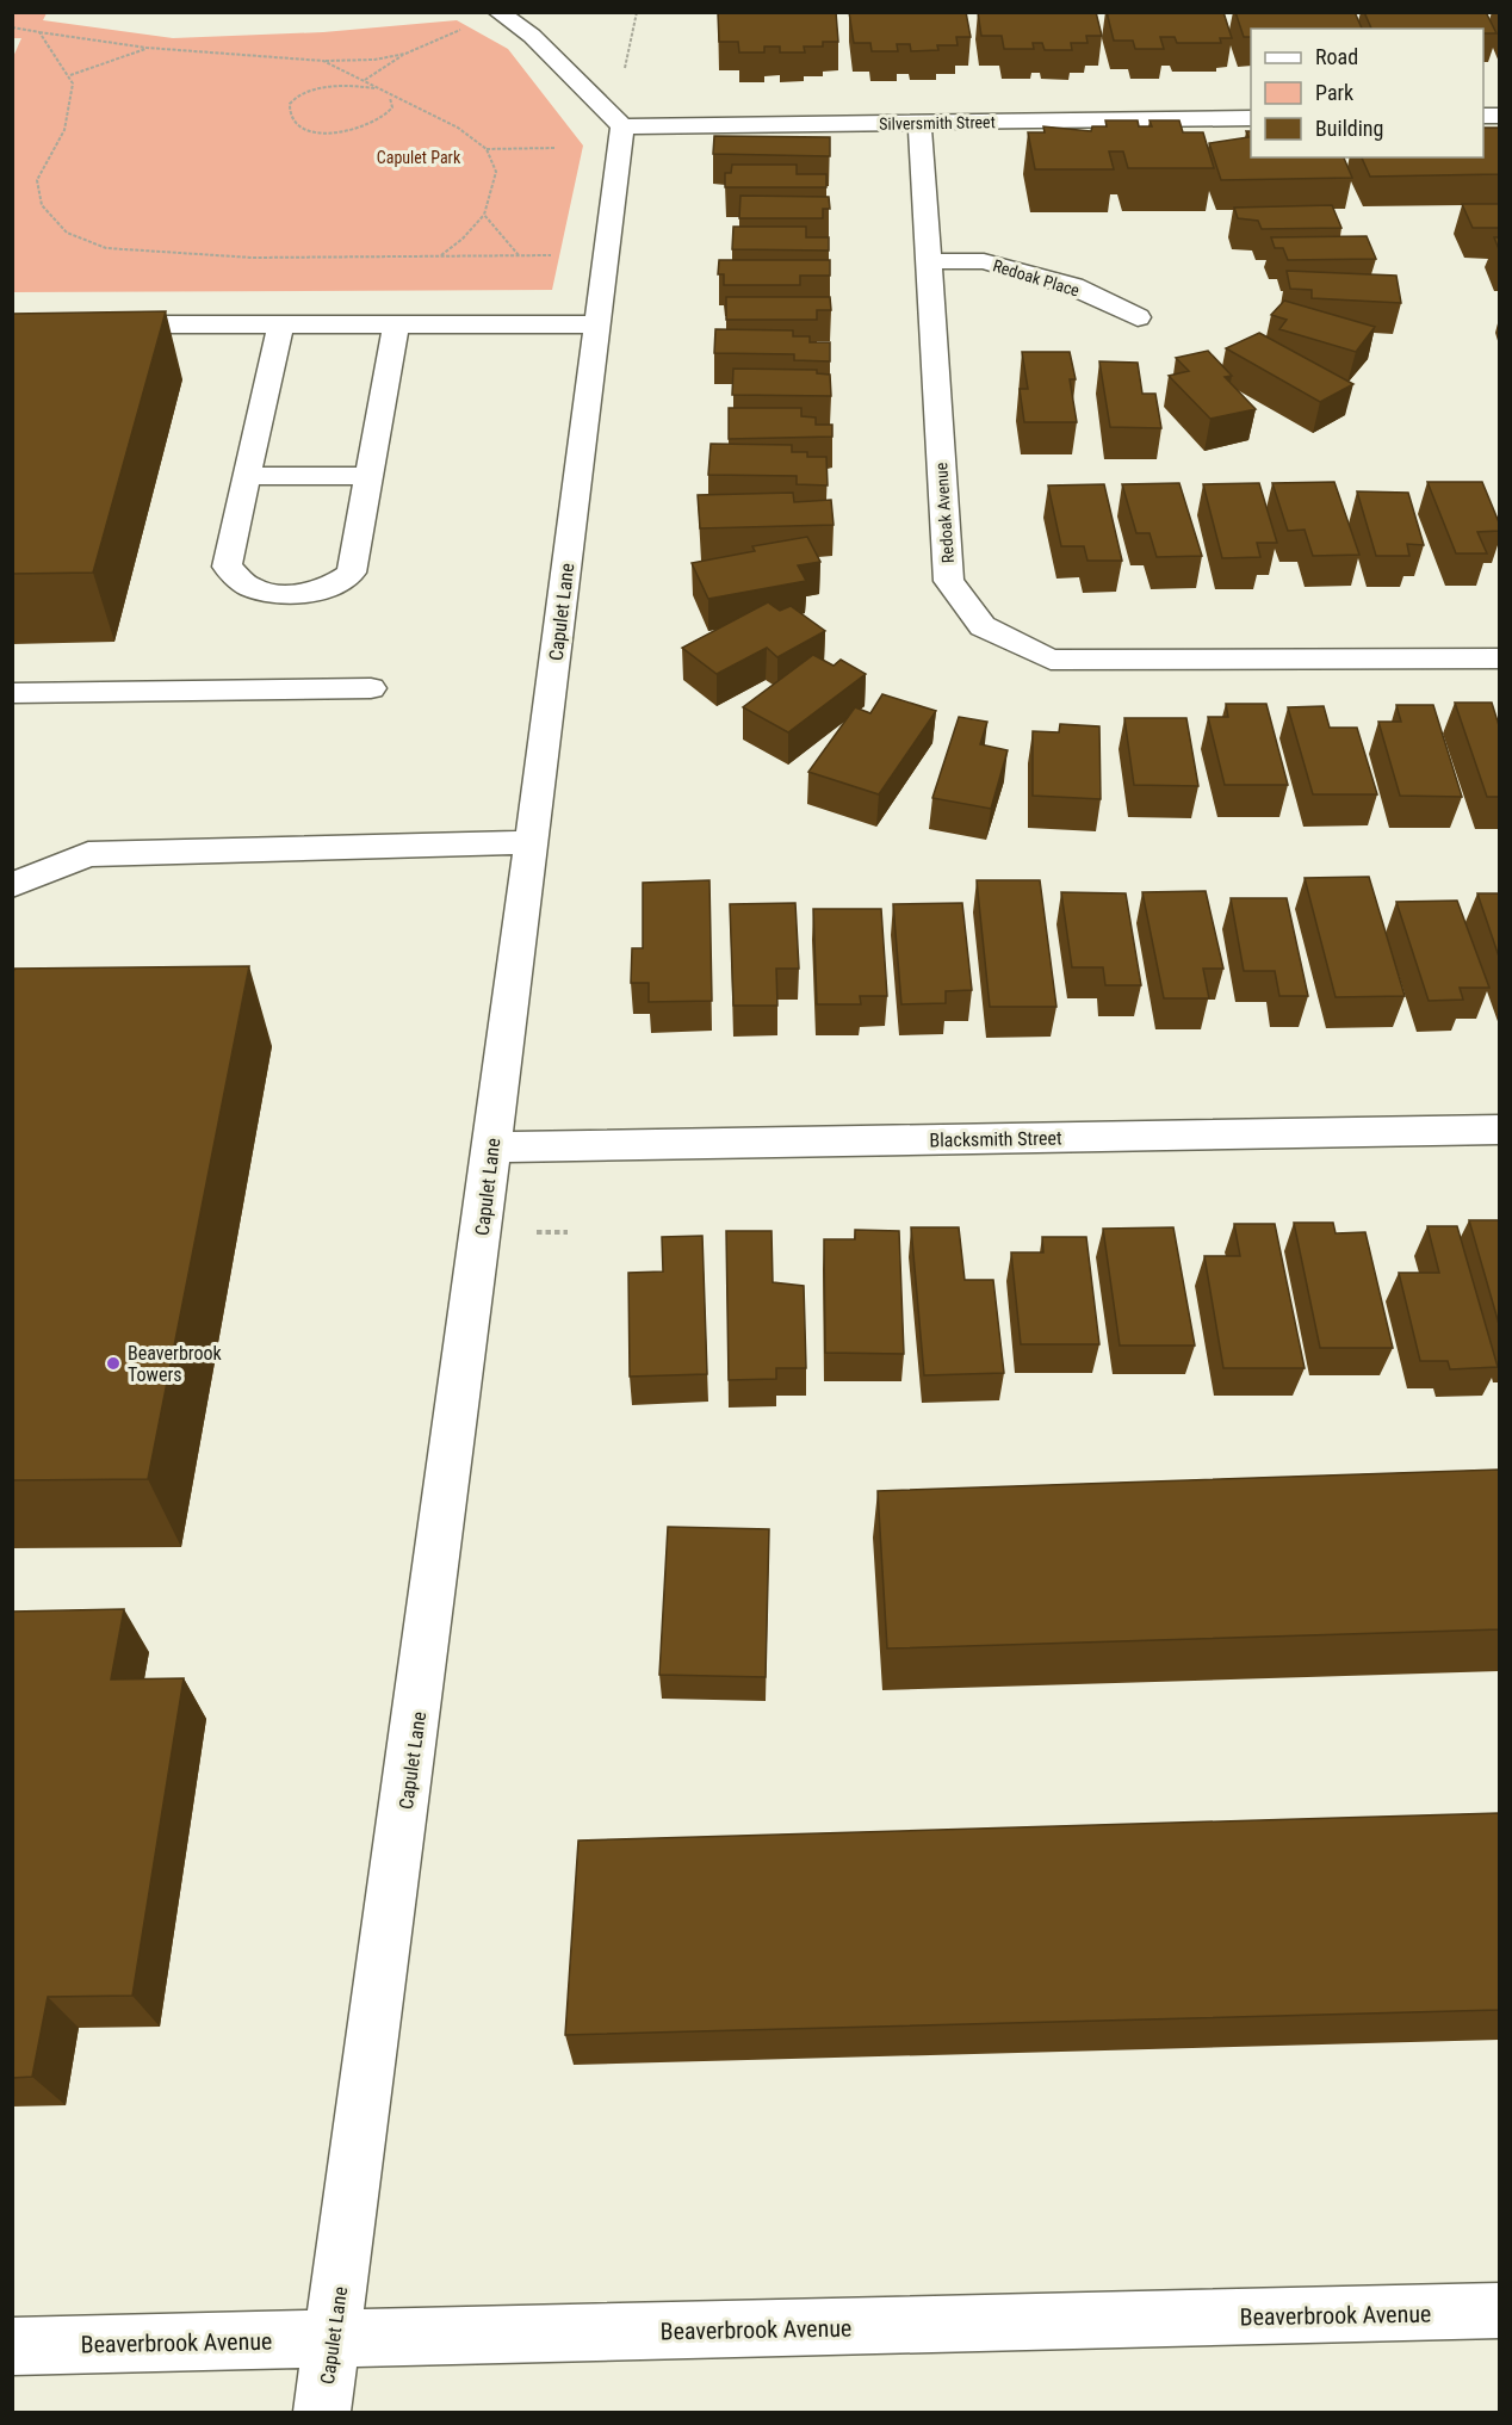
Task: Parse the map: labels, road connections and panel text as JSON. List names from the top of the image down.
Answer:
{
  "streets": {
    "street": [
      "Silversmith Street",
      "Redoak Place",
      "Redoak Avenue",
      "Capulet Lane",
      "Blacksmith Street",
      "Beaverbrook Avenue"
    ]
  },
  "crossings": [
    ["Silversmith Street", "Redoak Avenue"],
    ["Silversmith Street", "Capulet Lane"],
    ["Redoak Place", "Redoak Avenue"],
    ["Capulet Lane", "Blacksmith Street"],
    ["Capulet Lane", "Beaverbrook Avenue"]
  ],
  "parks": ["Capulet Park"],
  "places": ["Beaverbrook Towers"],
  "legend": ["Road", "Park", "Building"]
}
